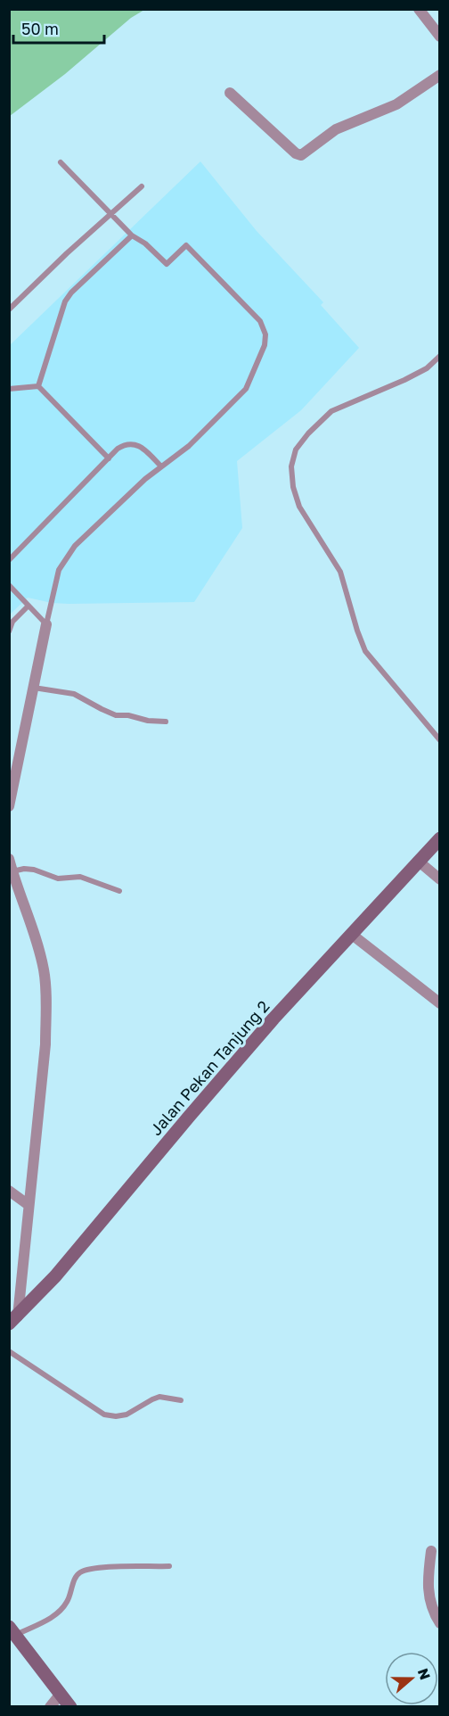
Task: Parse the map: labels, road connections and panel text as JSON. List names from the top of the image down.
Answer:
{
  "streets": {
    "street": ["Jalan Pekan Tanjung 2"]
  },
  "scale_bar": "50 m",
  "north": "right"
}
